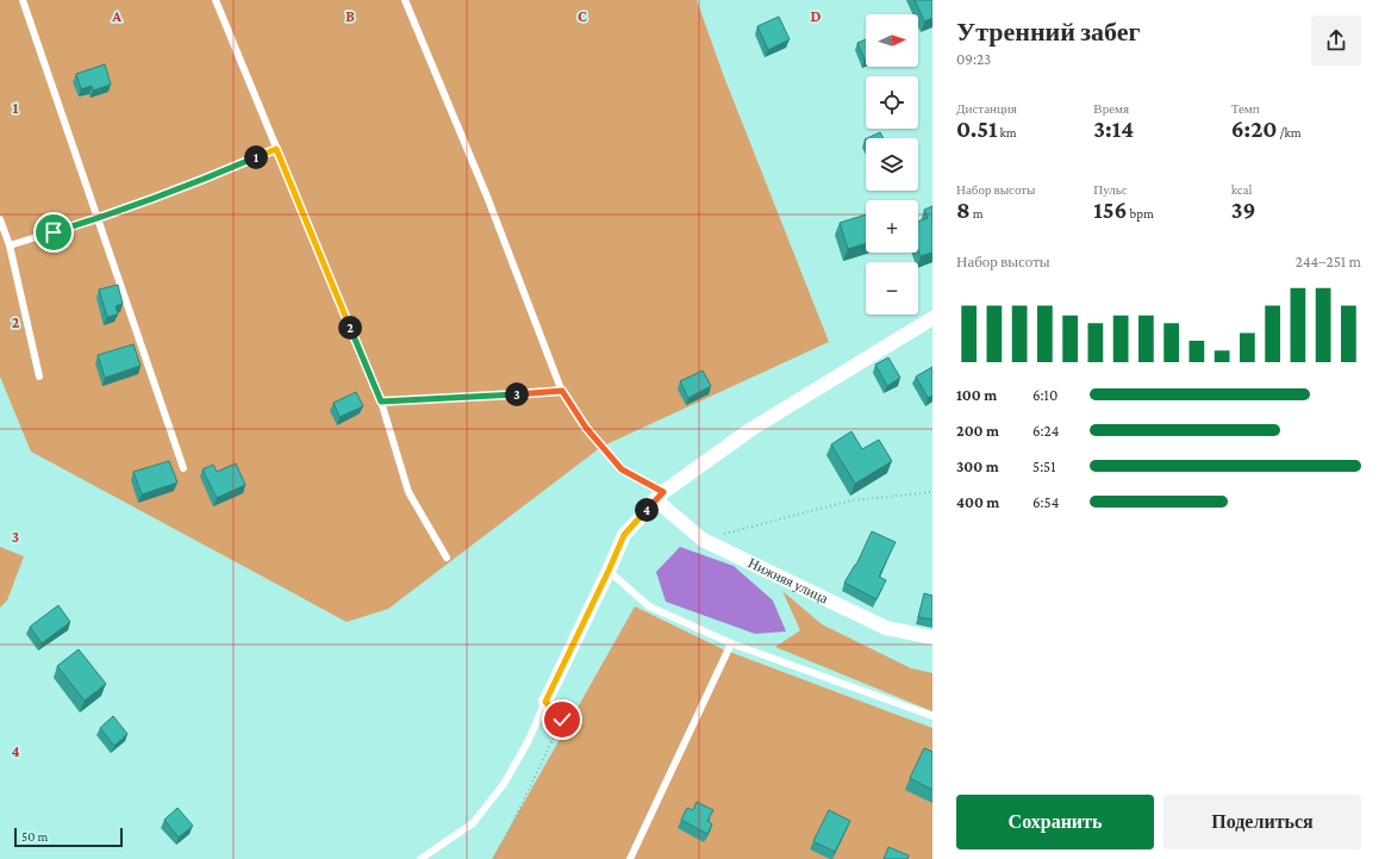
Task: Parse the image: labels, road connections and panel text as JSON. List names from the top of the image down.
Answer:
{
  "streets": {
    "street": ["Нижняя улица"]
  },
  "scale_bar": "50 m",
  "north": "right",
  "page": {
    "heading": ["Утренний забег", "09:23"],
    "map_buttons": ["+", "−"],
    "stats": [
      ["Дистанция", "0.51 km"],
      ["Время", "3:14"],
      ["Темп", "6:20 /km"],
      ["Набор высоты", "8 m"],
      ["Пульс", "156 bpm"],
      ["kcal", "39"]
    ],
    "pins": [
      "1",
      "2",
      "3",
      "4"
    ],
    "chart": ["Набор высоты", "244–251 m"],
    "list": [
      {
        "name": "100 m",
        "note": "6:10"
      },
      {
        "name": "200 m",
        "note": "6:24"
      },
      {
        "name": "300 m",
        "note": "5:51"
      },
      {
        "name": "400 m",
        "note": "6:54"
      }
    ],
    "buttons": ["Сохранить", "Поделиться"],
    "scale": "50 m"
  },
  "grid": {
    "columns": [
      "A",
      "B",
      "C",
      "D"
    ],
    "rows": [
      "1",
      "2",
      "3",
      "4"
    ]
  }
}
